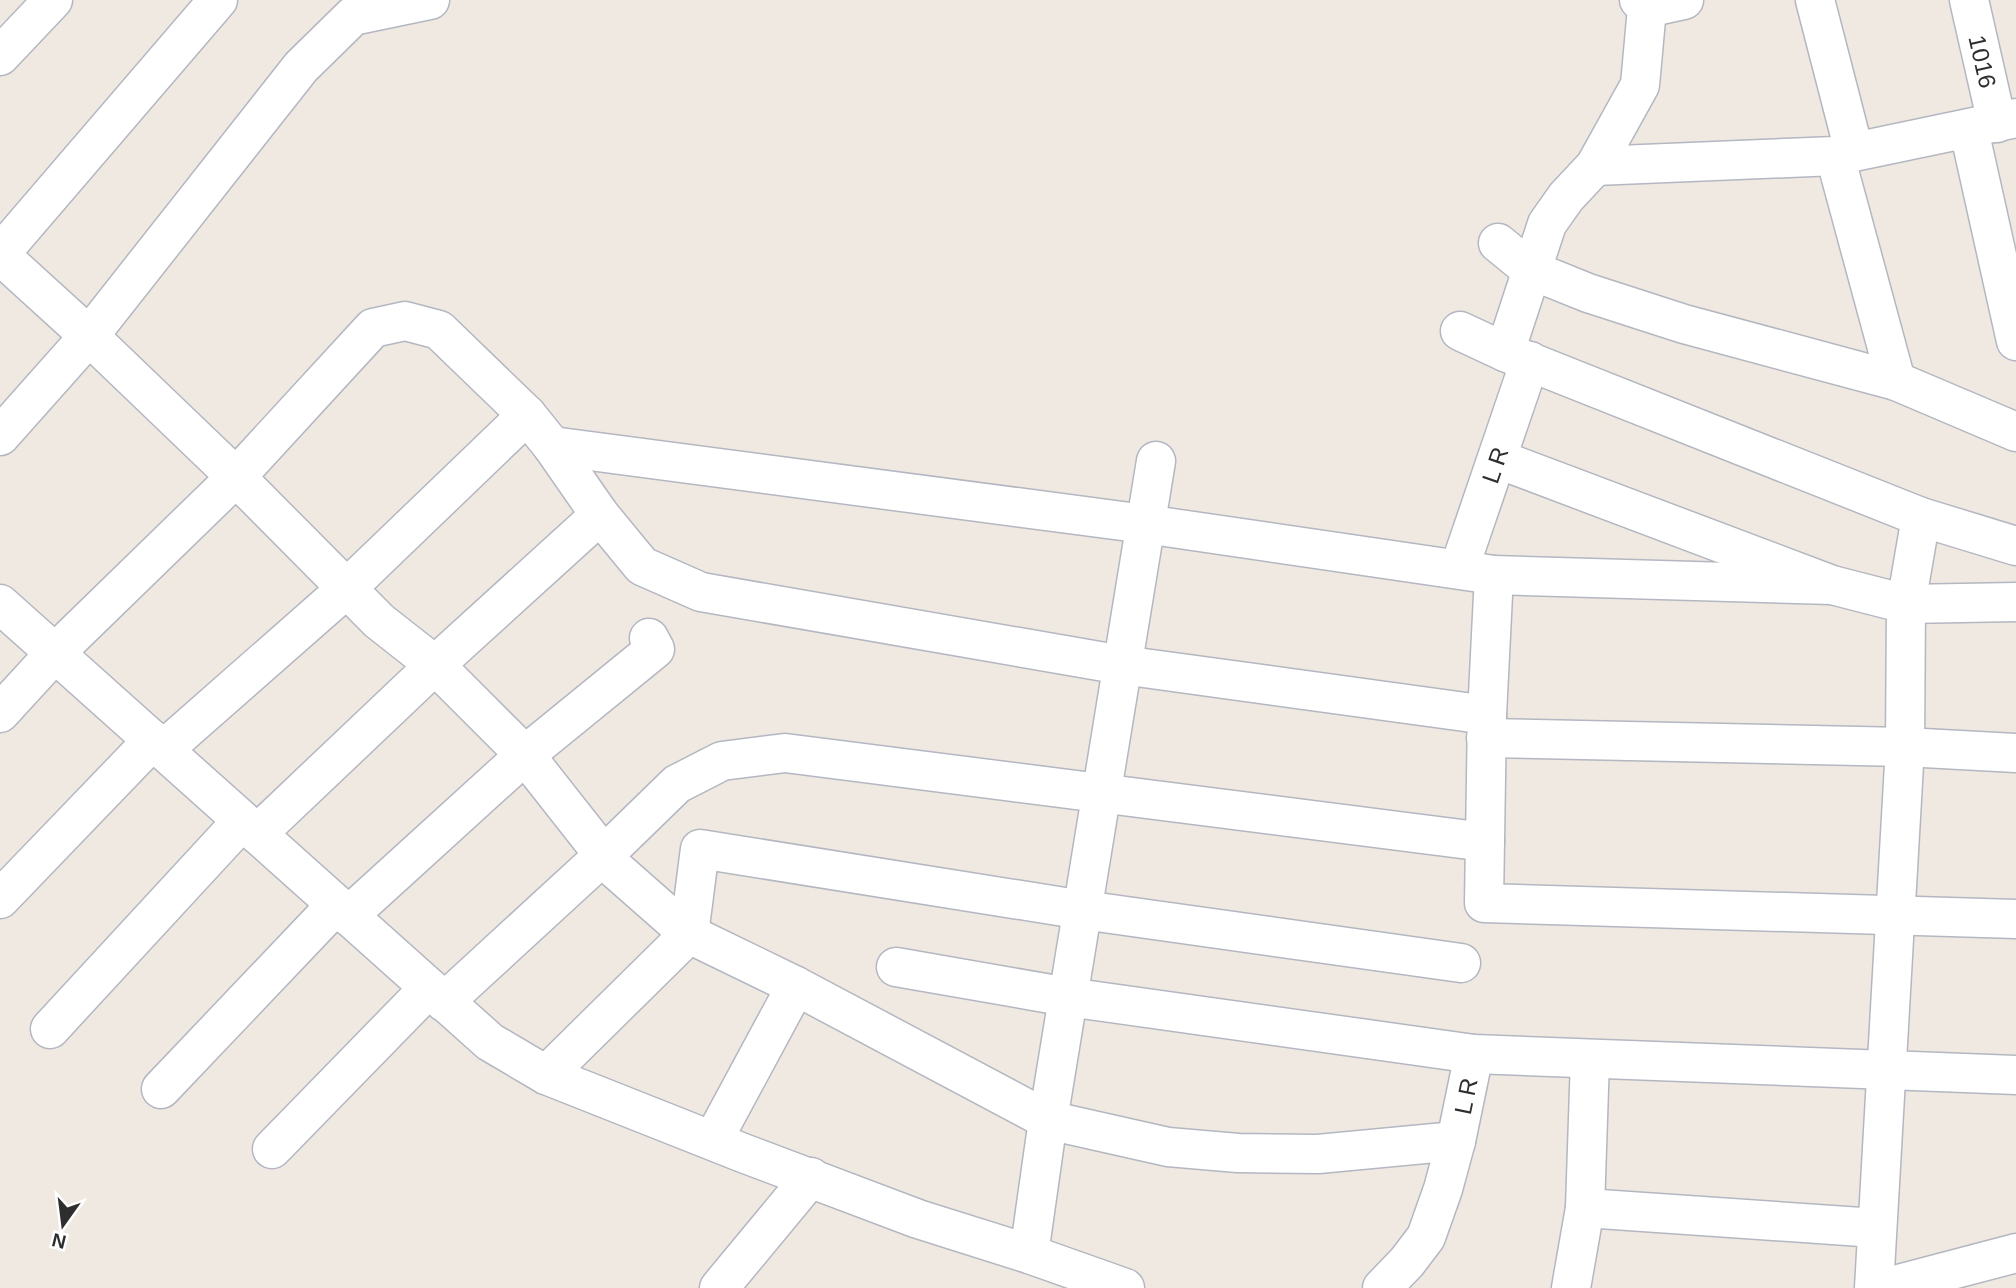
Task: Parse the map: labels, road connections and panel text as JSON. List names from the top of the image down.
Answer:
{
  "streets": {
    "street": ["1016", "L R"]
  },
  "north": "bottom"
}
